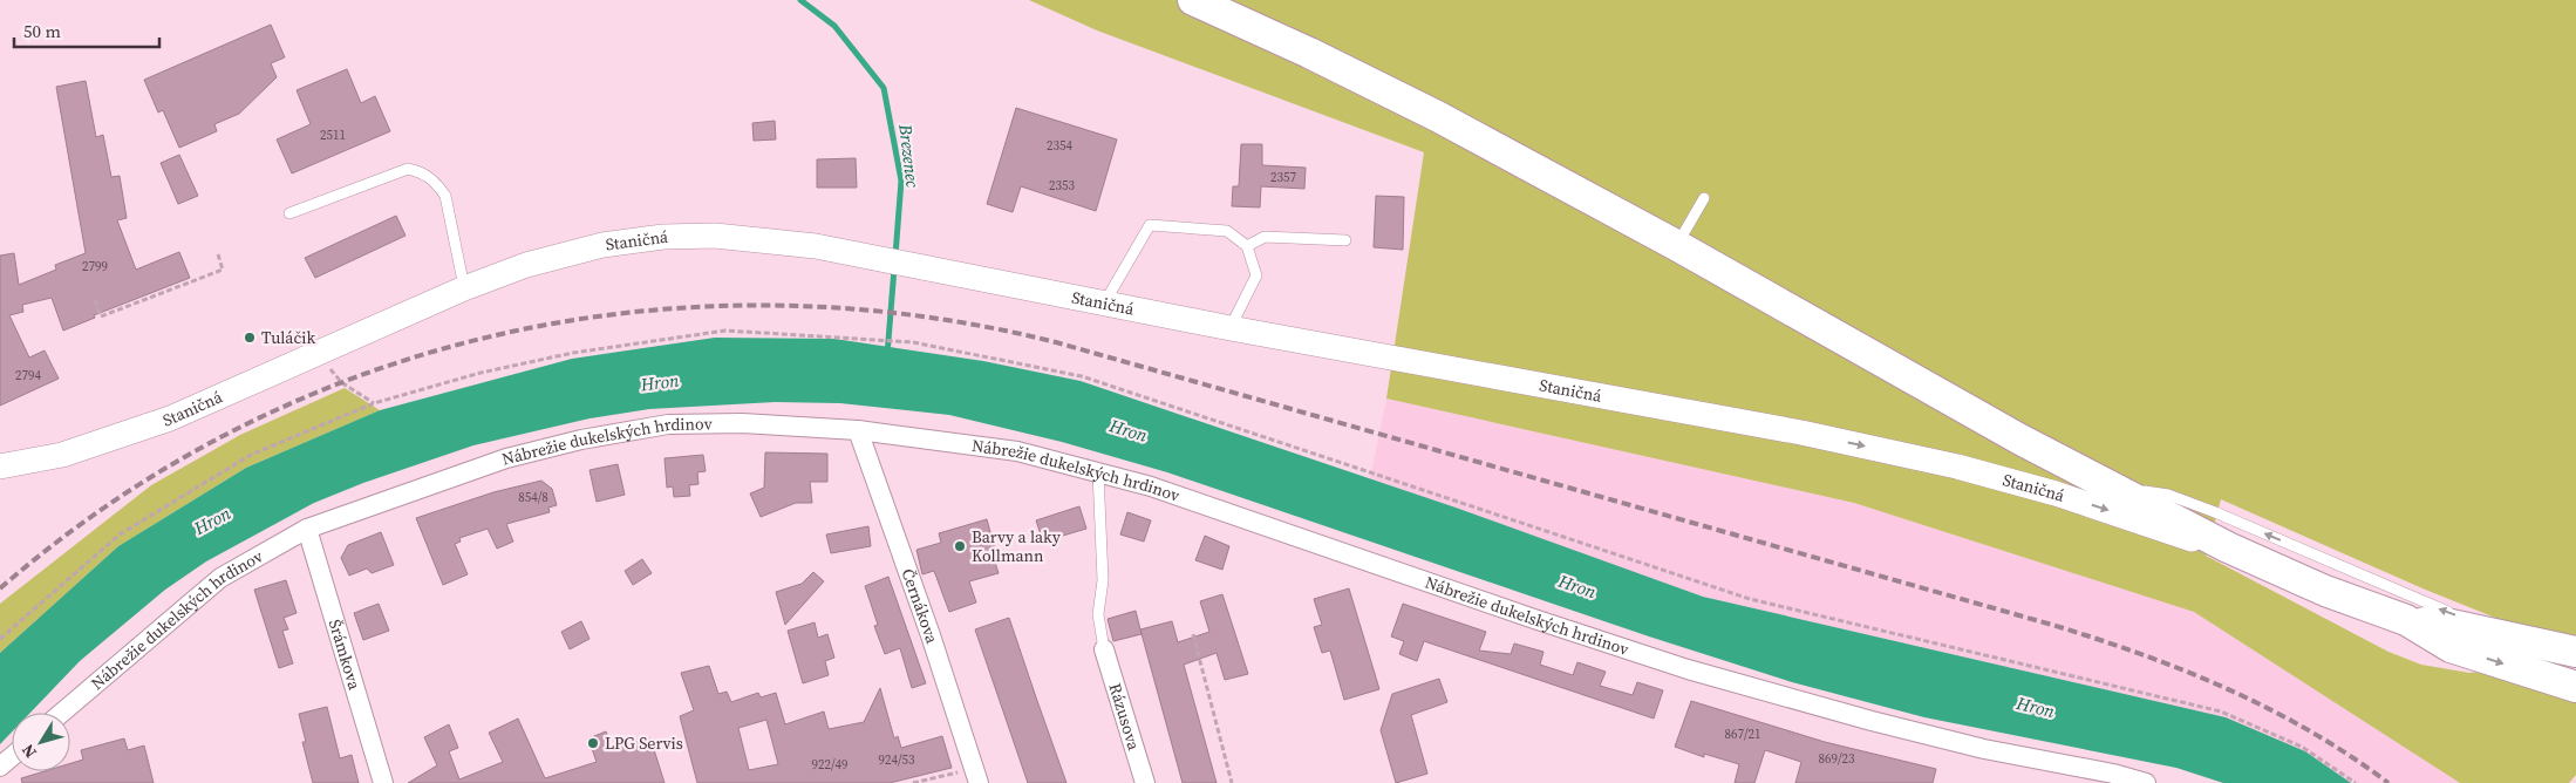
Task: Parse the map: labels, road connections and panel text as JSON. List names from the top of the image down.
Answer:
{
  "streets": {
    "street": [
      "Staničná",
      "Nábrežie dukelských hrdinov",
      "Černákova",
      "Šrámkova",
      "Rázusova"
    ]
  },
  "crossings": [
    ["Nábrežie dukelských hrdinov", "Černákova"],
    ["Nábrežie dukelských hrdinov", "Šrámkova"]
  ],
  "one_way": ["Staničná"],
  "water": ["Brezenec", "Hron"],
  "places": ["Tuláčik", "Barvy a laky Kollmann", "LPG Servis"],
  "house_numbers": [
    "2511",
    "2354",
    "2357",
    "2353",
    "2799",
    "2794",
    "854/8",
    "867/21",
    "869/23",
    "924/53",
    "922/49"
  ],
  "scale_bar": "50 m",
  "north": "bottom left"
}
